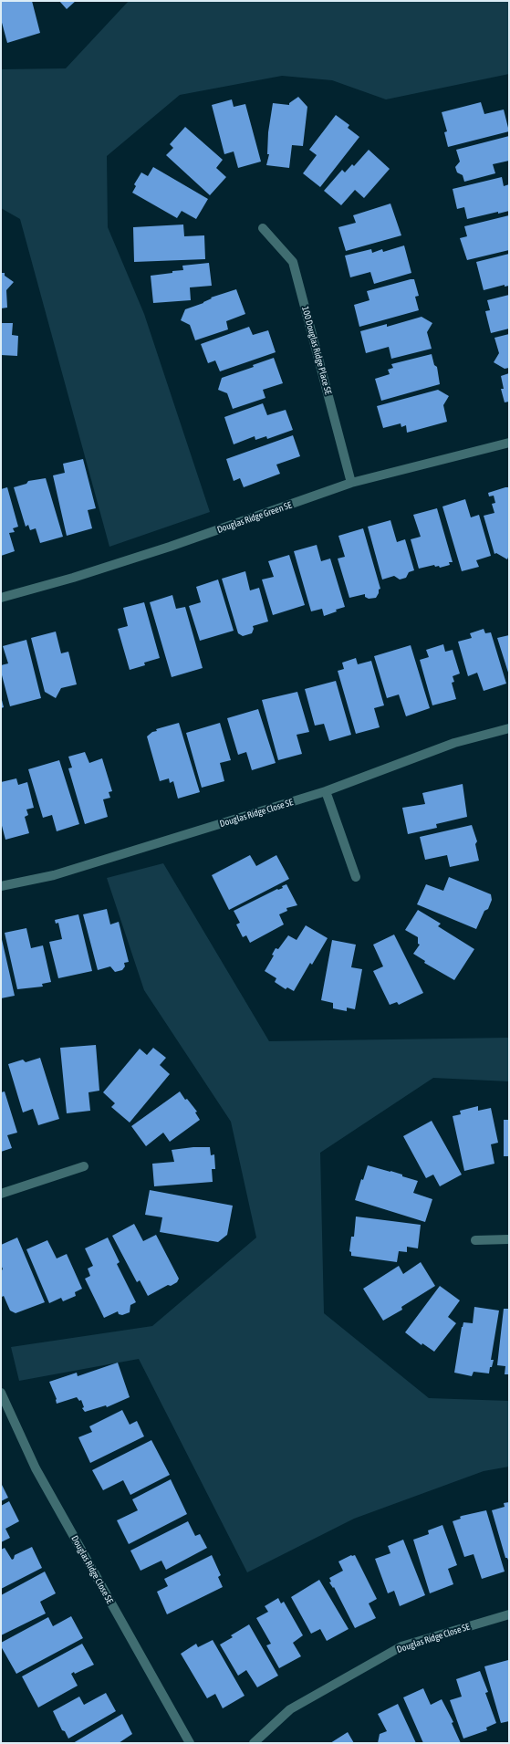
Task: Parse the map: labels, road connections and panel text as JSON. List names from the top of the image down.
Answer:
{
  "streets": {
    "street": ["100 Douglas Ridge Place SE", "Douglas Ridge Green SE", "Douglas Ridge Close SE"]
  },
  "crossings": [
    ["100 Douglas Ridge Place SE", "Douglas Ridge Green SE"]
  ]
}
